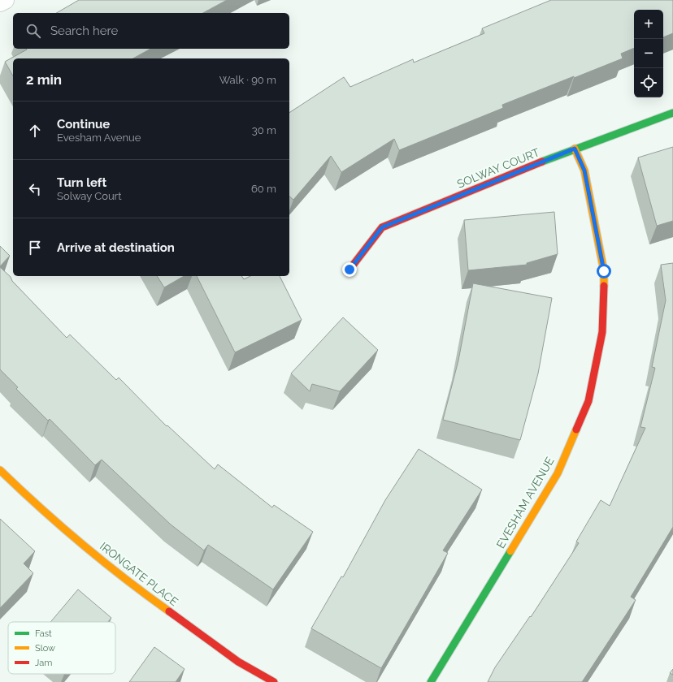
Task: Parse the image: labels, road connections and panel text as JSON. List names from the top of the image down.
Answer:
{
  "streets": {
    "street": ["SOLWAY COURT", "EVESHAM AVENUE", "IRONGATE PLACE"]
  },
  "crossings": [
    ["SOLWAY COURT", "EVESHAM AVENUE"]
  ],
  "legend": ["Fast", "Slow", "Jam"],
  "page": {
    "map_buttons": ["+", "−"],
    "search": "Search here",
    "heading": ["2 min", "Walk · 90 m"],
    "list": [
      ["Continue", "Evesham Avenue", "30 m"],
      ["Turn left", "Solway Court", "60 m"],
      "Arrive at destination"
    ]
  }
}
